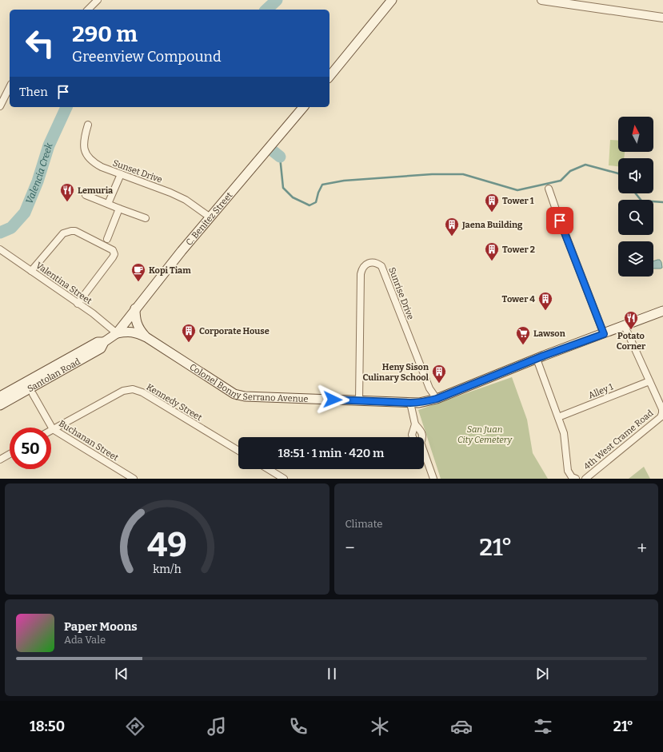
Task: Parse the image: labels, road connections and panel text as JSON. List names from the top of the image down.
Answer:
{
  "streets": {
    "main road": ["C. Benitez Street", "Santolan Road", "Colonel Bonny Serrano Avenue"],
    "street": [
      "Sunset Drive",
      "Valentina Street",
      "Sunrise Drive",
      "Alley 1",
      "Kennedy Street",
      "4th West Crame Road",
      "Buchanan Street"
    ]
  },
  "crossings": [
    ["Sunset Drive", "C. Benitez Street"],
    ["C. Benitez Street", "Valentina Street"],
    ["C. Benitez Street", "Santolan Road"],
    ["C. Benitez Street", "Colonel Bonny Serrano Avenue"],
    ["Valentina Street", "Santolan Road"],
    ["Valentina Street", "Colonel Bonny Serrano Avenue"],
    ["Sunrise Drive", "Colonel Bonny Serrano Avenue"],
    ["Santolan Road", "Colonel Bonny Serrano Avenue"],
    ["Colonel Bonny Serrano Avenue", "4th West Crame Road"],
    ["Alley 1", "4th West Crame Road"],
    ["Kennedy Street", "Buchanan Street"]
  ],
  "water": ["Valencia Creek"],
  "parks": ["San Juan City Cemetery"],
  "places": {
    "restaurant": ["Lemuria", "Potato Corner"],
    "building": [
      "Tower 1",
      "Jaena Building",
      "Tower 2",
      "Tower 4",
      "Corporate House",
      "Heny Sison Culinary School"
    ],
    "cafe": ["Kopi Tiam"],
    "supermarket": ["Lawson"]
  },
  "north": "top",
  "page": {
    "turn": ["290 m", "Greenview Compound"],
    "then": "Then",
    "limit": "50",
    "trip": "18:51 · 1 min · 420 m",
    "tile": "Climate",
    "heat": ["−", "21°", "+"],
    "song": ["Paper Moons", "Ada Vale"],
    "tabs": ["18:50", "21°"],
    "gauge": ["49", "km/h"]
  }
}
